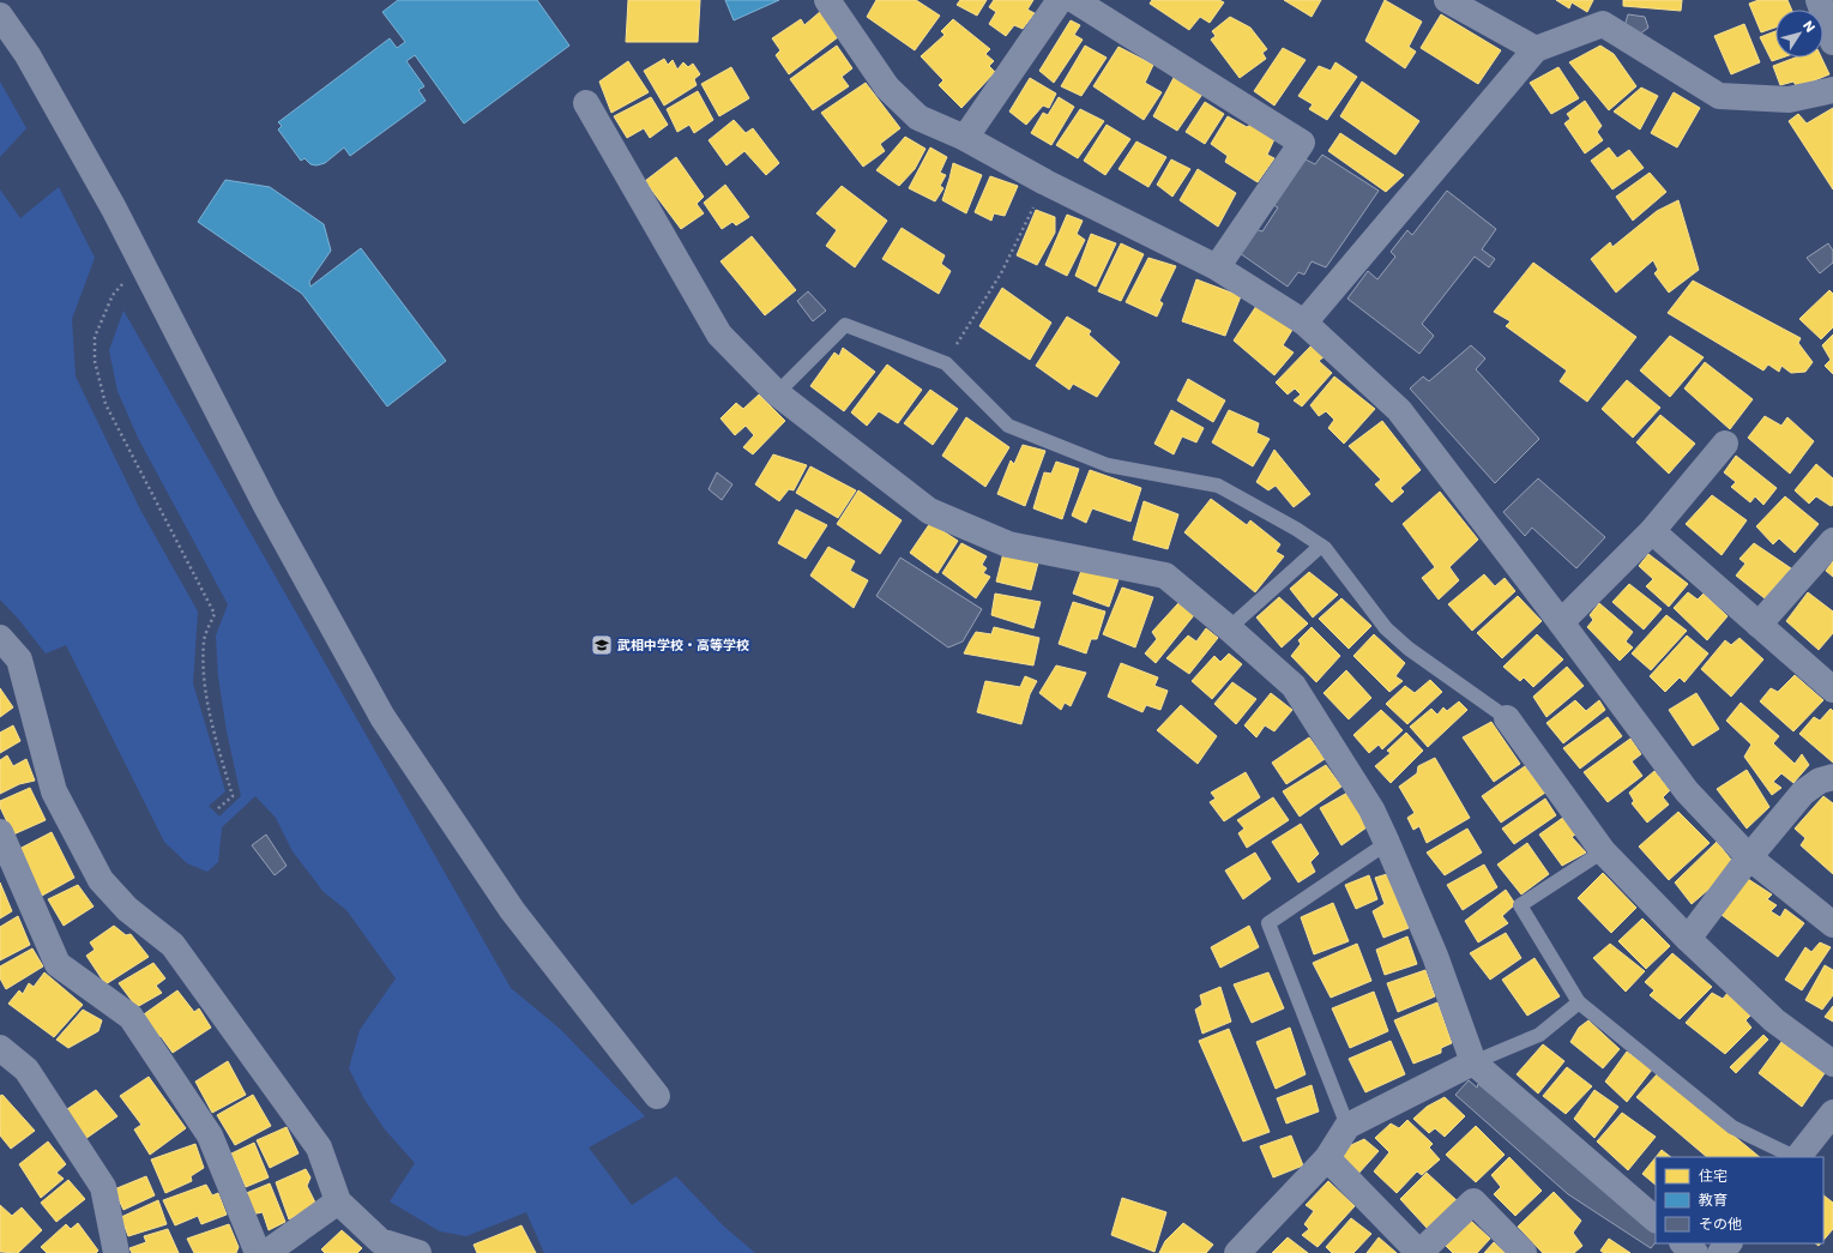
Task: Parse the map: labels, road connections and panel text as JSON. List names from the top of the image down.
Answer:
{
  "places": {
    "school or university": ["武相中学校・高等学校"]
  },
  "legend": ["住宅", "教育", "その他"],
  "north": "top right"
}
